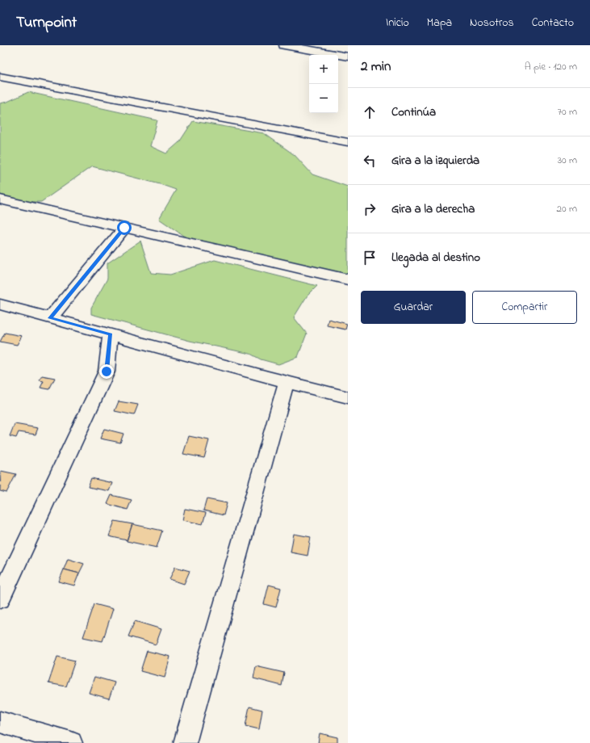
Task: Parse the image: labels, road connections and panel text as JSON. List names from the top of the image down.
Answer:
{
  "page": {
    "header": "Turnpoint",
    "nav": [
      "Inicio",
      "Mapa",
      "Nosotros",
      "Contacto"
    ],
    "heading": ["2 min", "A pie · 120 m"],
    "map_buttons": ["+", "−"],
    "list": [
      ["Continúa", "70 m"],
      ["Gira a la izquierda", "30 m"],
      ["Gira a la derecha", "20 m"],
      "Llegada al destino"
    ],
    "buttons": ["Guardar", "Compartir"]
  }
}
